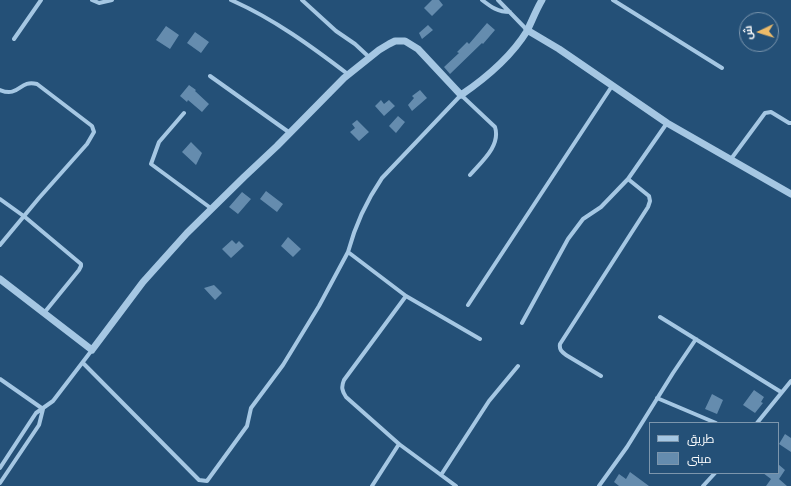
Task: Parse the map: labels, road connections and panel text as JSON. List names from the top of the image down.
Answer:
{
  "legend": ["طريق", "مبنى"],
  "north": "left"
}
